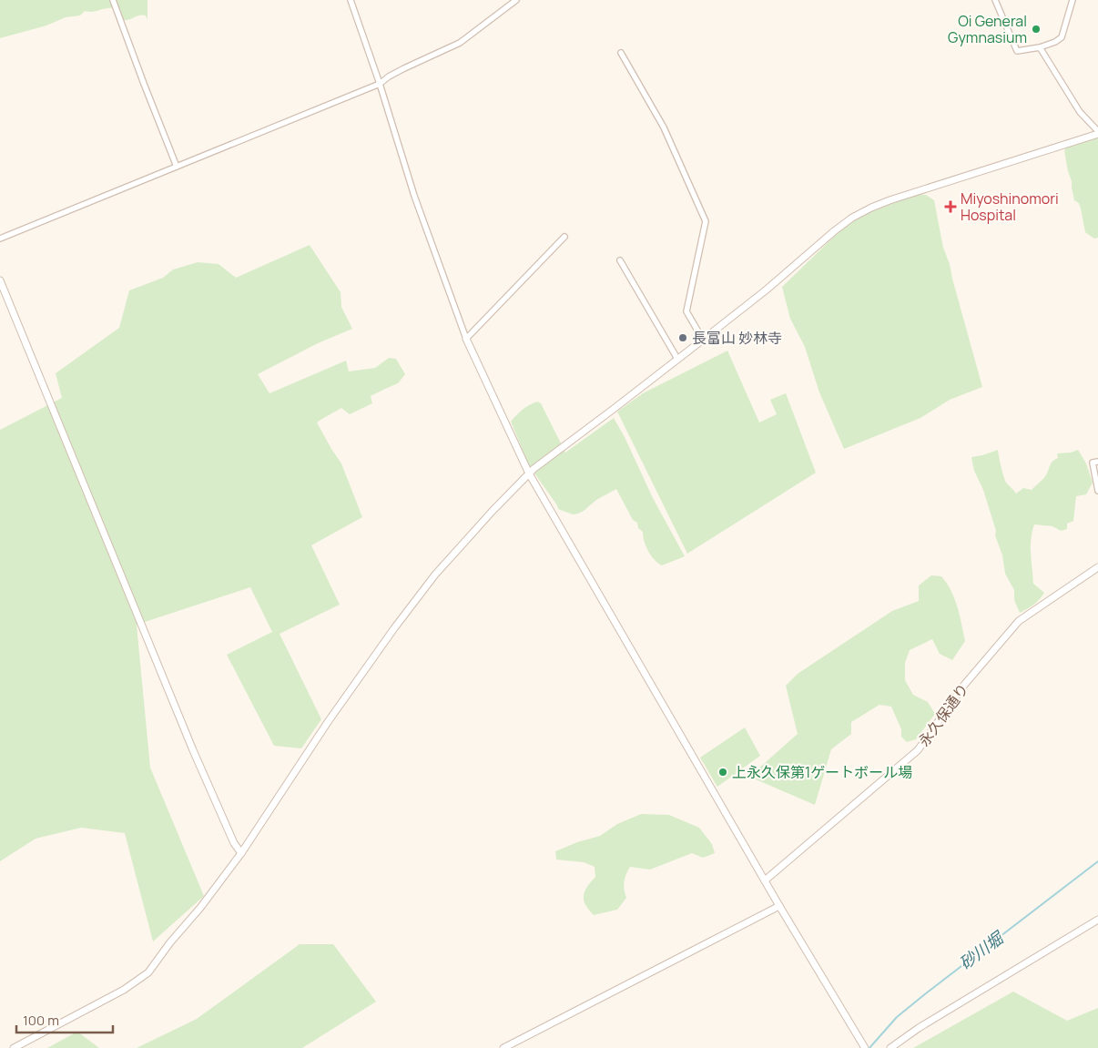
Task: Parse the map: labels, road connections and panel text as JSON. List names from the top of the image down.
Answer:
{
  "streets": {
    "street": ["永久保通り"]
  },
  "water": ["砂川堀"],
  "places": {
    "other": ["Oi General Gymnasium", "長富山 妙林寺", "上永久保第1ゲートボール場"],
    "health": ["Miyoshinomori Hospital"]
  },
  "scale_bar": "100 m"
}
